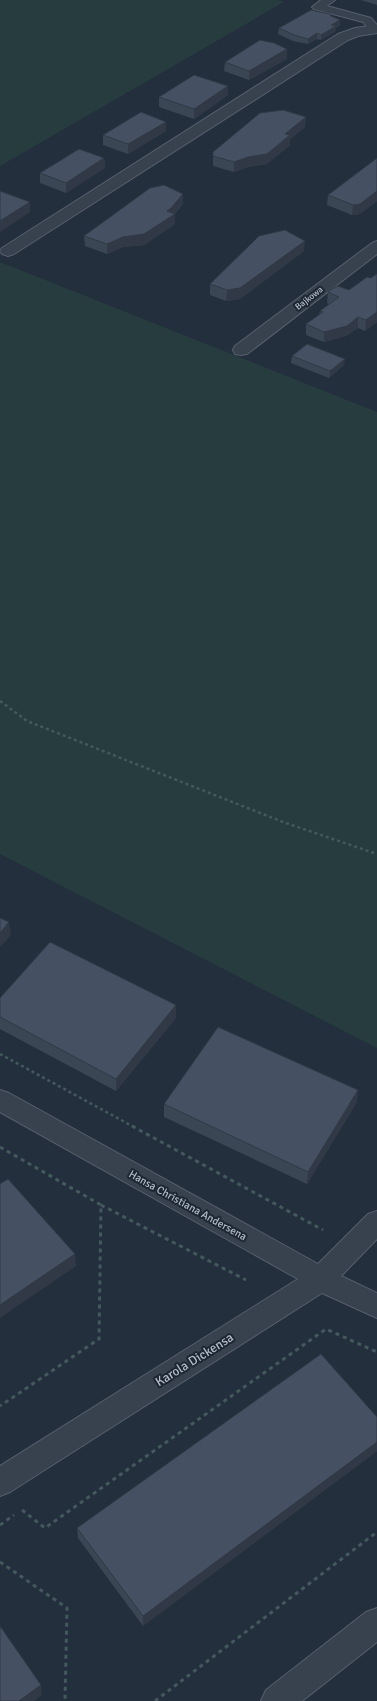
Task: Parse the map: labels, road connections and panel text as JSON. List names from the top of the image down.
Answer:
{
  "streets": {
    "street": ["Bajkowa", "Hansa Christiana Andersena", "Karola Dickensa"]
  },
  "crossings": [
    ["Hansa Christiana Andersena", "Karola Dickensa"]
  ]
}
